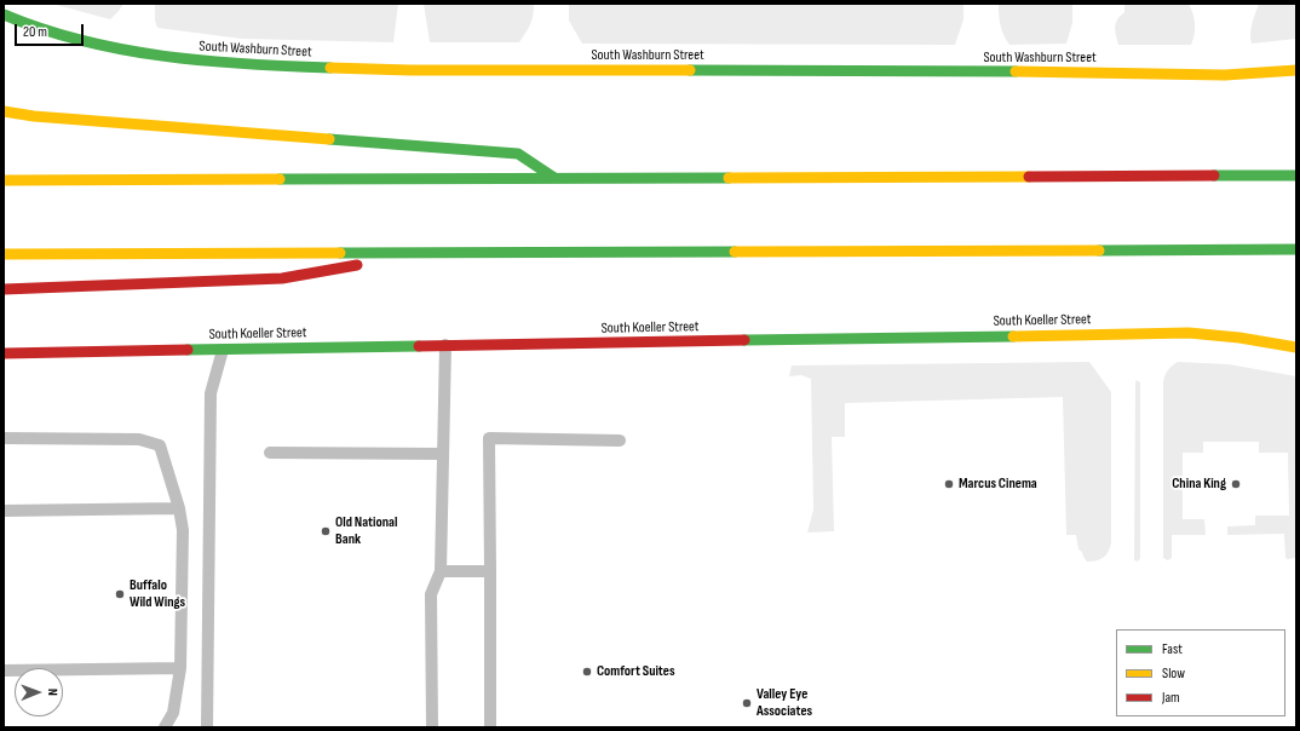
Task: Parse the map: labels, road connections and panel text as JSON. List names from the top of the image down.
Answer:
{
  "streets": {
    "main road": ["South Washburn Street", "South Koeller Street"]
  },
  "places": [
    "Marcus Cinema",
    "China King",
    "Old National Bank",
    "Buffalo Wild Wings",
    "Comfort Suites",
    "Valley Eye Associates"
  ],
  "legend": ["Fast", "Slow", "Jam"],
  "scale_bar": "20 m",
  "north": "right"
}
